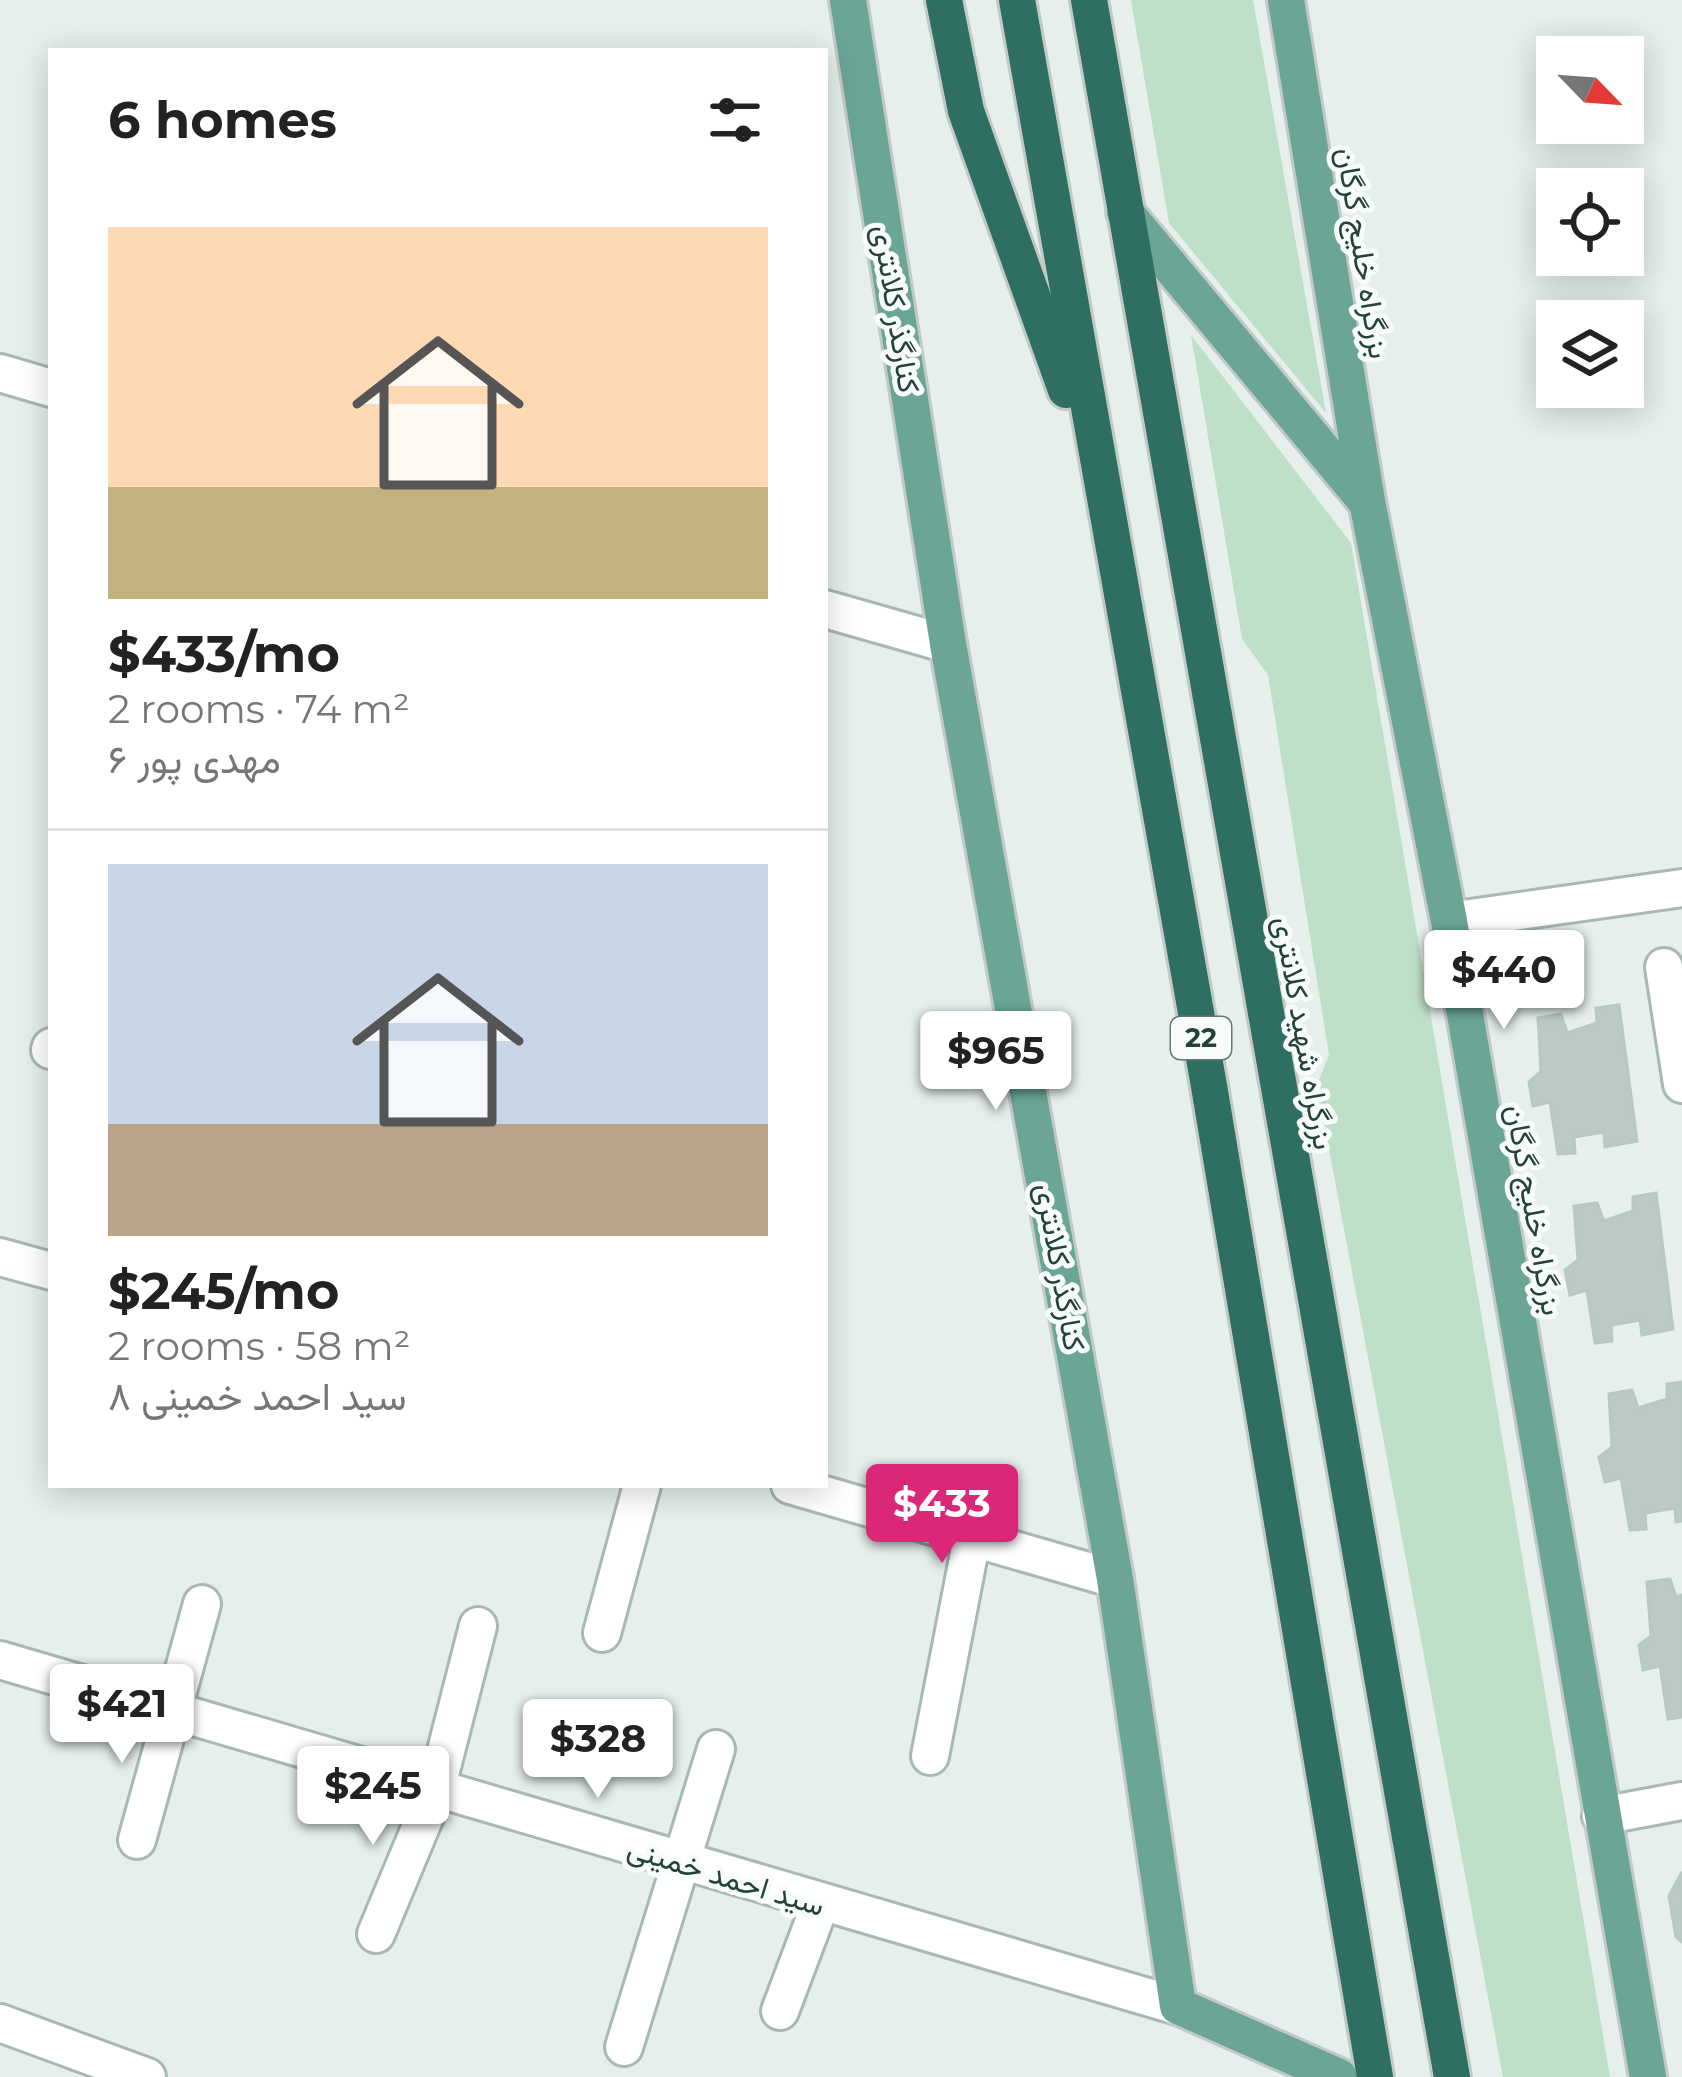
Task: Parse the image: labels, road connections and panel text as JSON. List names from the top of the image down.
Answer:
{
  "streets": {
    "highway": ["بزرگراه شهید کلانتری", "22"],
    "main road": ["بزرگراه خلیج گرگان", "کنارگذر کلانتری"],
    "street": ["سید احمد خمینی"]
  },
  "crossings": [
    ["کنارگذر کلانتری", "سید احمد خمینی"]
  ],
  "north": "bottom right",
  "page": {
    "heading": "6 homes",
    "list": [
      {
        "name": "$433/mo",
        "note": "2 rooms · 74 m² · ۶ مهدی پور"
      },
      {
        "name": "$245/mo",
        "note": "2 rooms · 58 m² · سید احمد خمینی ۸"
      }
    ],
    "price": [
      "$440",
      "$965",
      "$433",
      "$421",
      "$328",
      "$245"
    ]
  }
}
